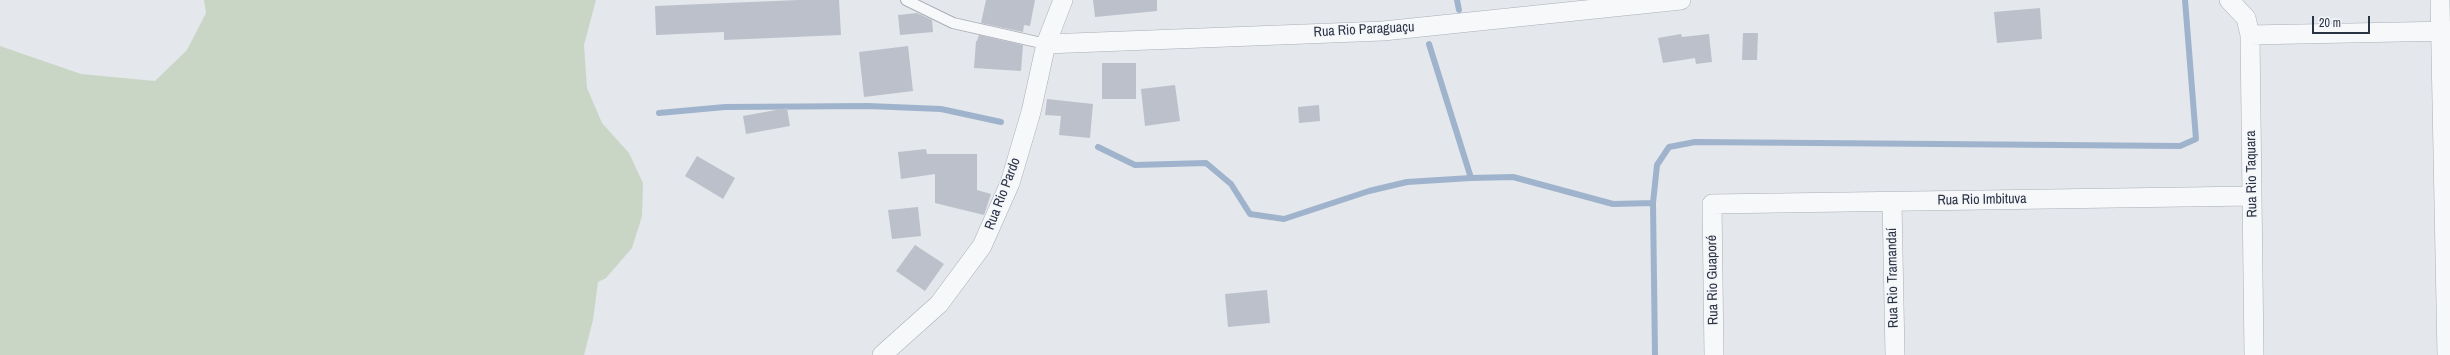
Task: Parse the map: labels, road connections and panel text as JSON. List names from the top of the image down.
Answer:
{
  "streets": {
    "street": [
      "Rua Rio Paraguaçu",
      "Rua Rio Taquara",
      "Rua Rio Pardo",
      "Rua Rio Imbituva",
      "Rua Rio Tramandaí",
      "Rua Rio Guaporé"
    ]
  },
  "crossings": [
    ["Rua Rio Paraguaçu", "Rua Rio Pardo"],
    ["Rua Rio Taquara", "Rua Rio Imbituva"],
    ["Rua Rio Imbituva", "Rua Rio Tramandaí"],
    ["Rua Rio Imbituva", "Rua Rio Guaporé"]
  ],
  "scale_bar": "20 m"
}
